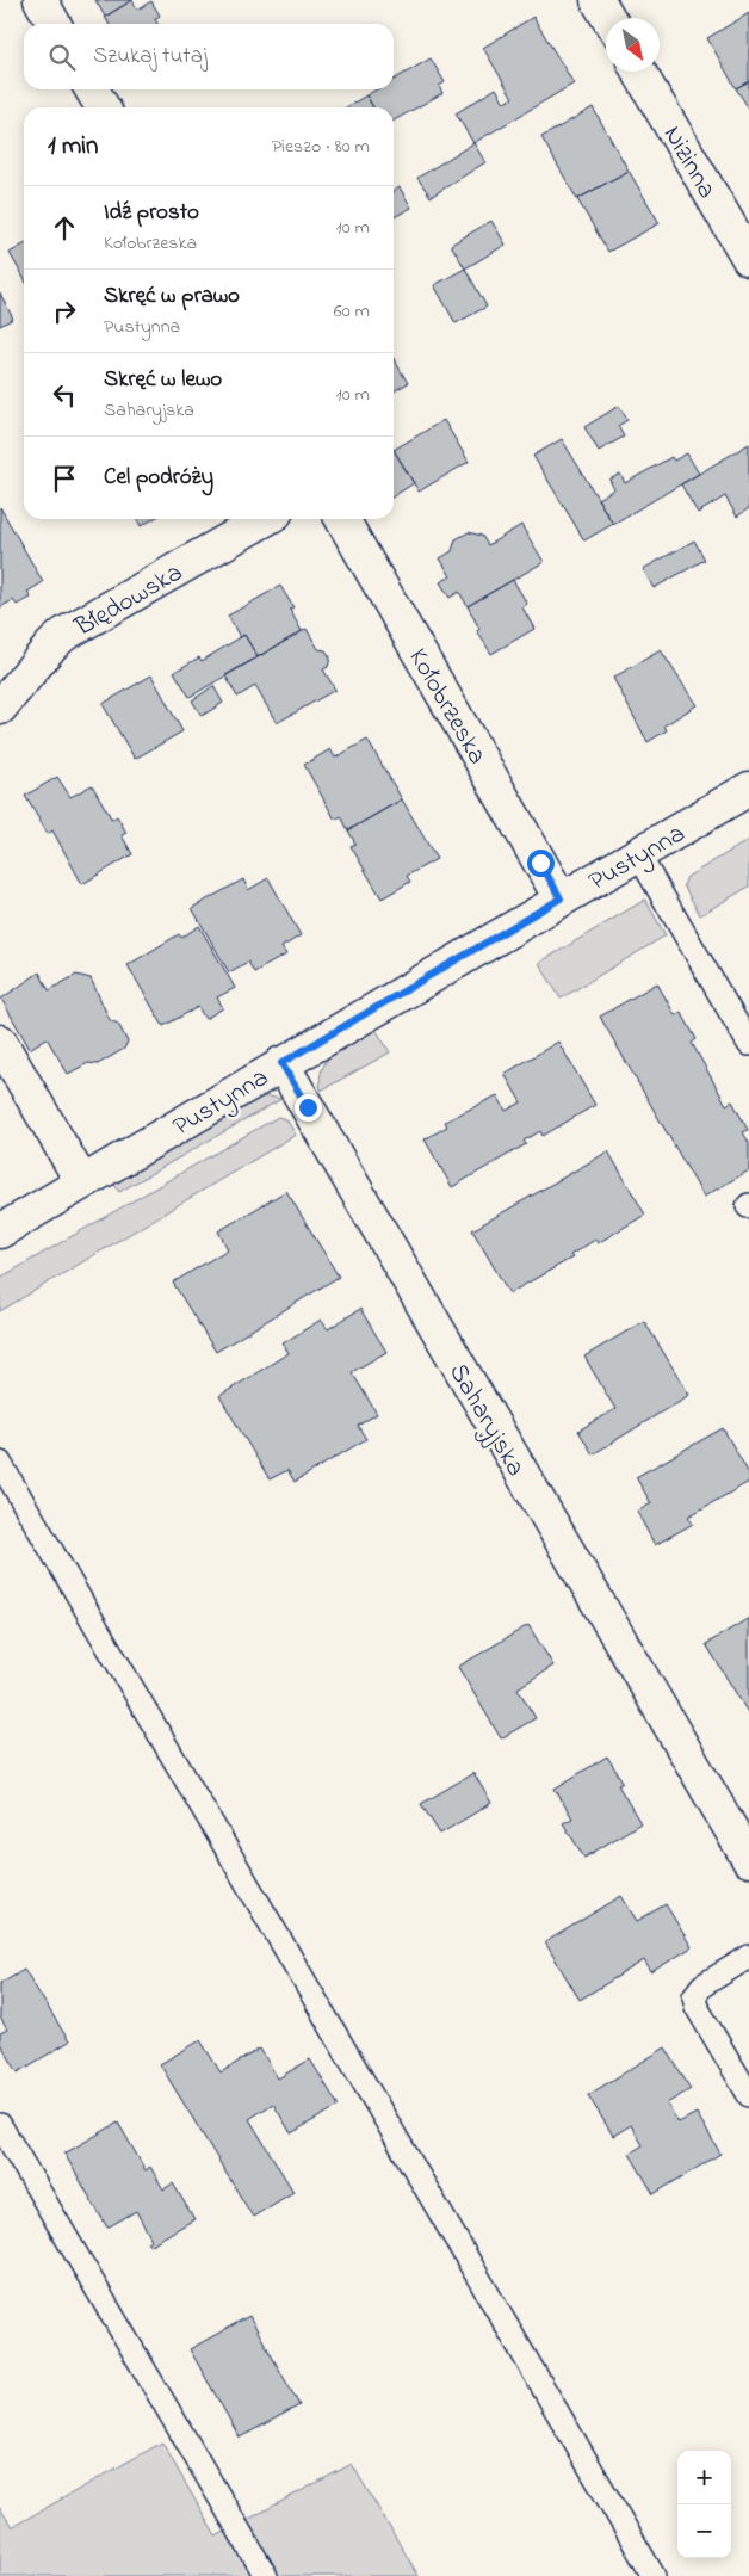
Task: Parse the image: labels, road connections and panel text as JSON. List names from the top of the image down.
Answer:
{
  "streets": {
    "street": [
      "Nizinna",
      "Błędowska",
      "Kołobrzeska",
      "Pustynna",
      "Saharyjska"
    ]
  },
  "crossings": [
    ["Kołobrzeska", "Pustynna"],
    ["Pustynna", "Saharyjska"]
  ],
  "north": "bottom right",
  "page": {
    "search": "Szukaj tutaj",
    "heading": ["1 min", "Pieszo · 80 m"],
    "list": [
      ["Idź prosto", "Kołobrzeska", "10 m"],
      ["Skręć w prawo", "Pustynna", "60 m"],
      ["Skręć w lewo", "Saharyjska", "10 m"],
      "Cel podróży"
    ],
    "map_buttons": ["+", "−"]
  }
}
